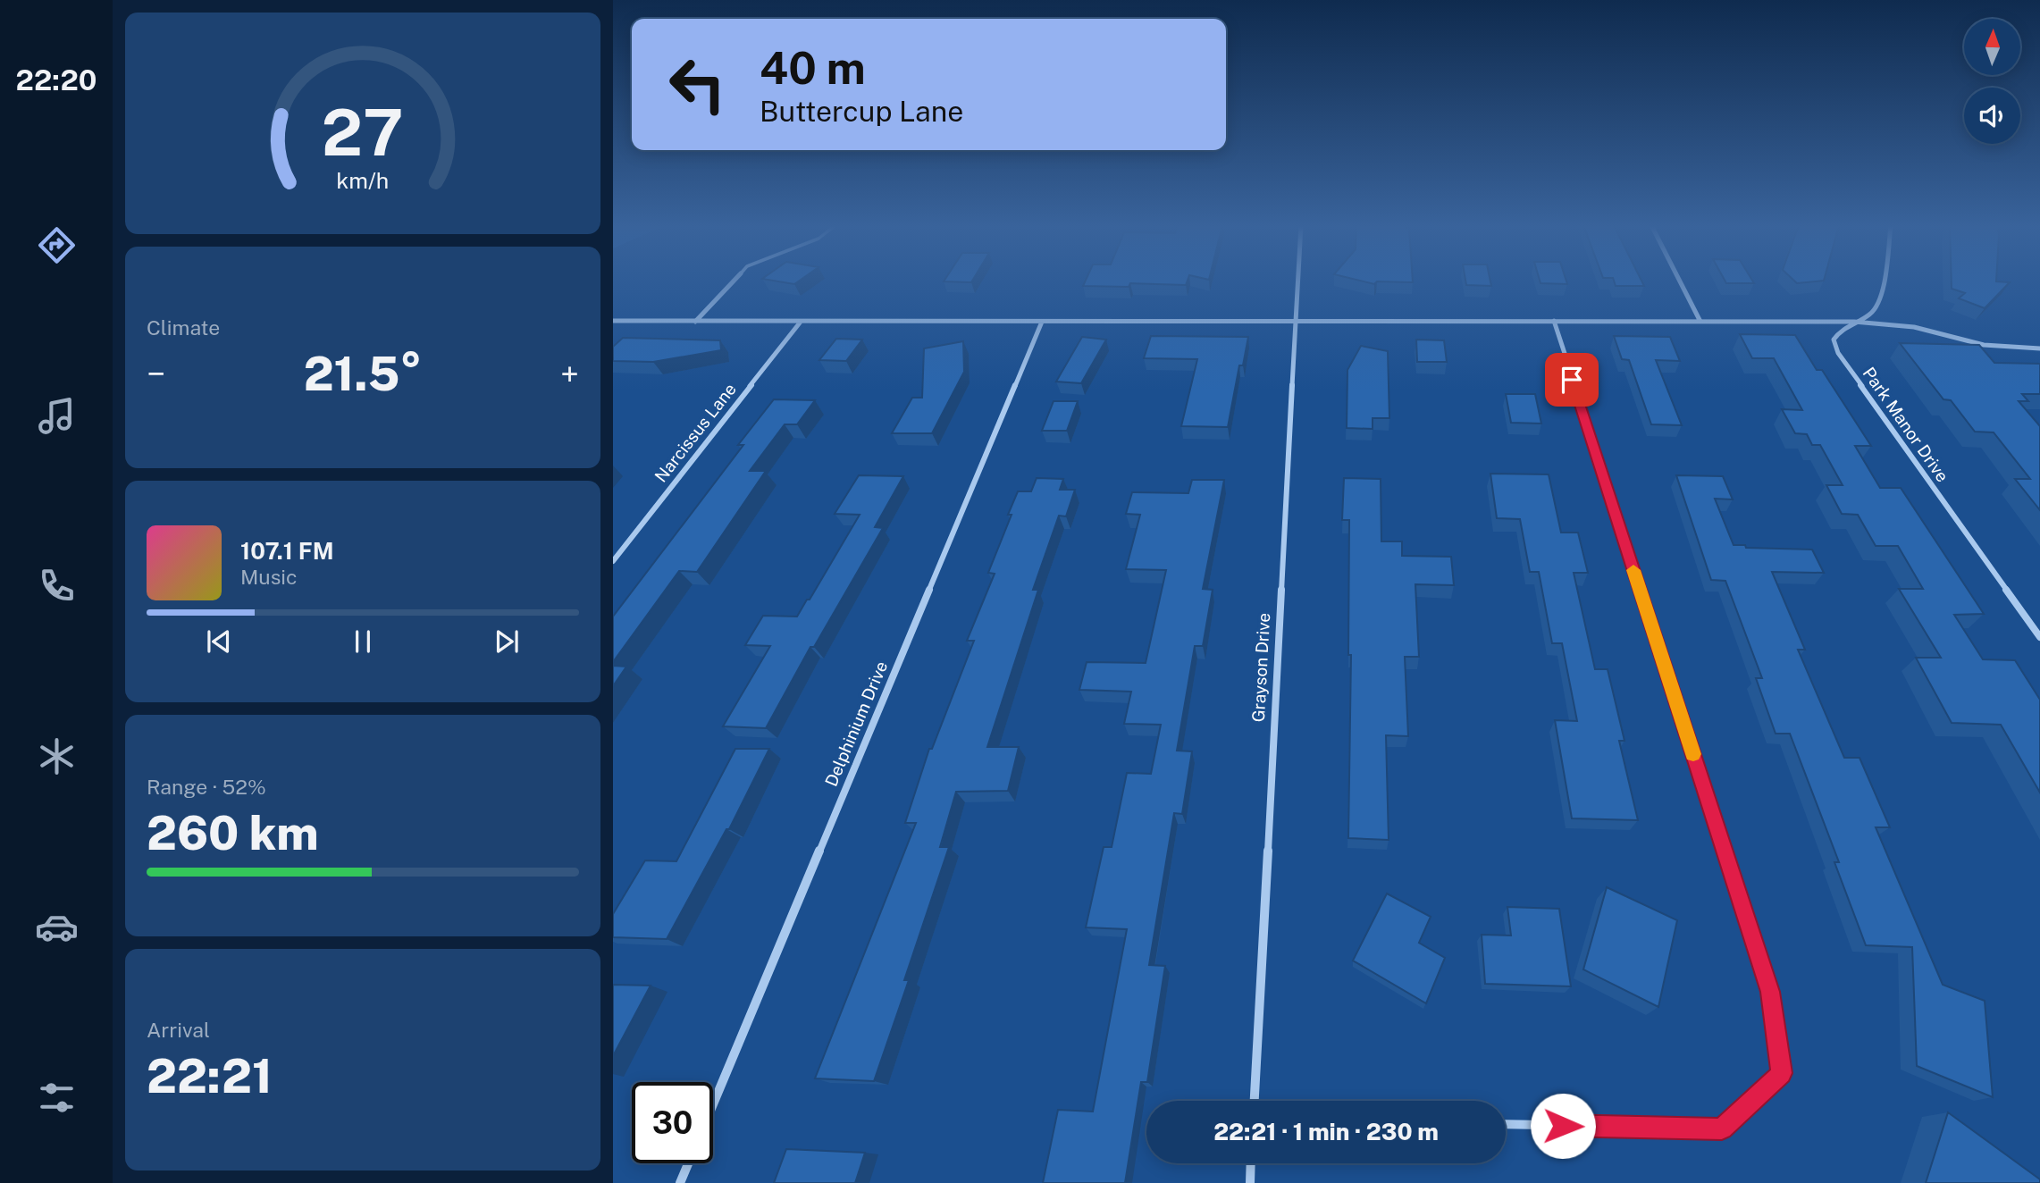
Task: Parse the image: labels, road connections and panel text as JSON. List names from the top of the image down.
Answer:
{
  "streets": {
    "street": [
      "Park Manor Drive",
      "Narcissus Lane",
      "Grayson Drive",
      "Delphinium Drive"
    ]
  },
  "north": "top",
  "page": {
    "tabs": "22:20",
    "turn": ["40 m", "Buttercup Lane"],
    "tile": [
      "Climate",
      ["Range · 52%", "260 km"],
      ["Arrival", "22:21"]
    ],
    "heat": ["−", "21.5°", "+"],
    "song": ["107.1 FM", "Music"],
    "limit": "30",
    "trip": "22:21 · 1 min · 230 m",
    "gauge": ["27", "km/h"]
  }
}
